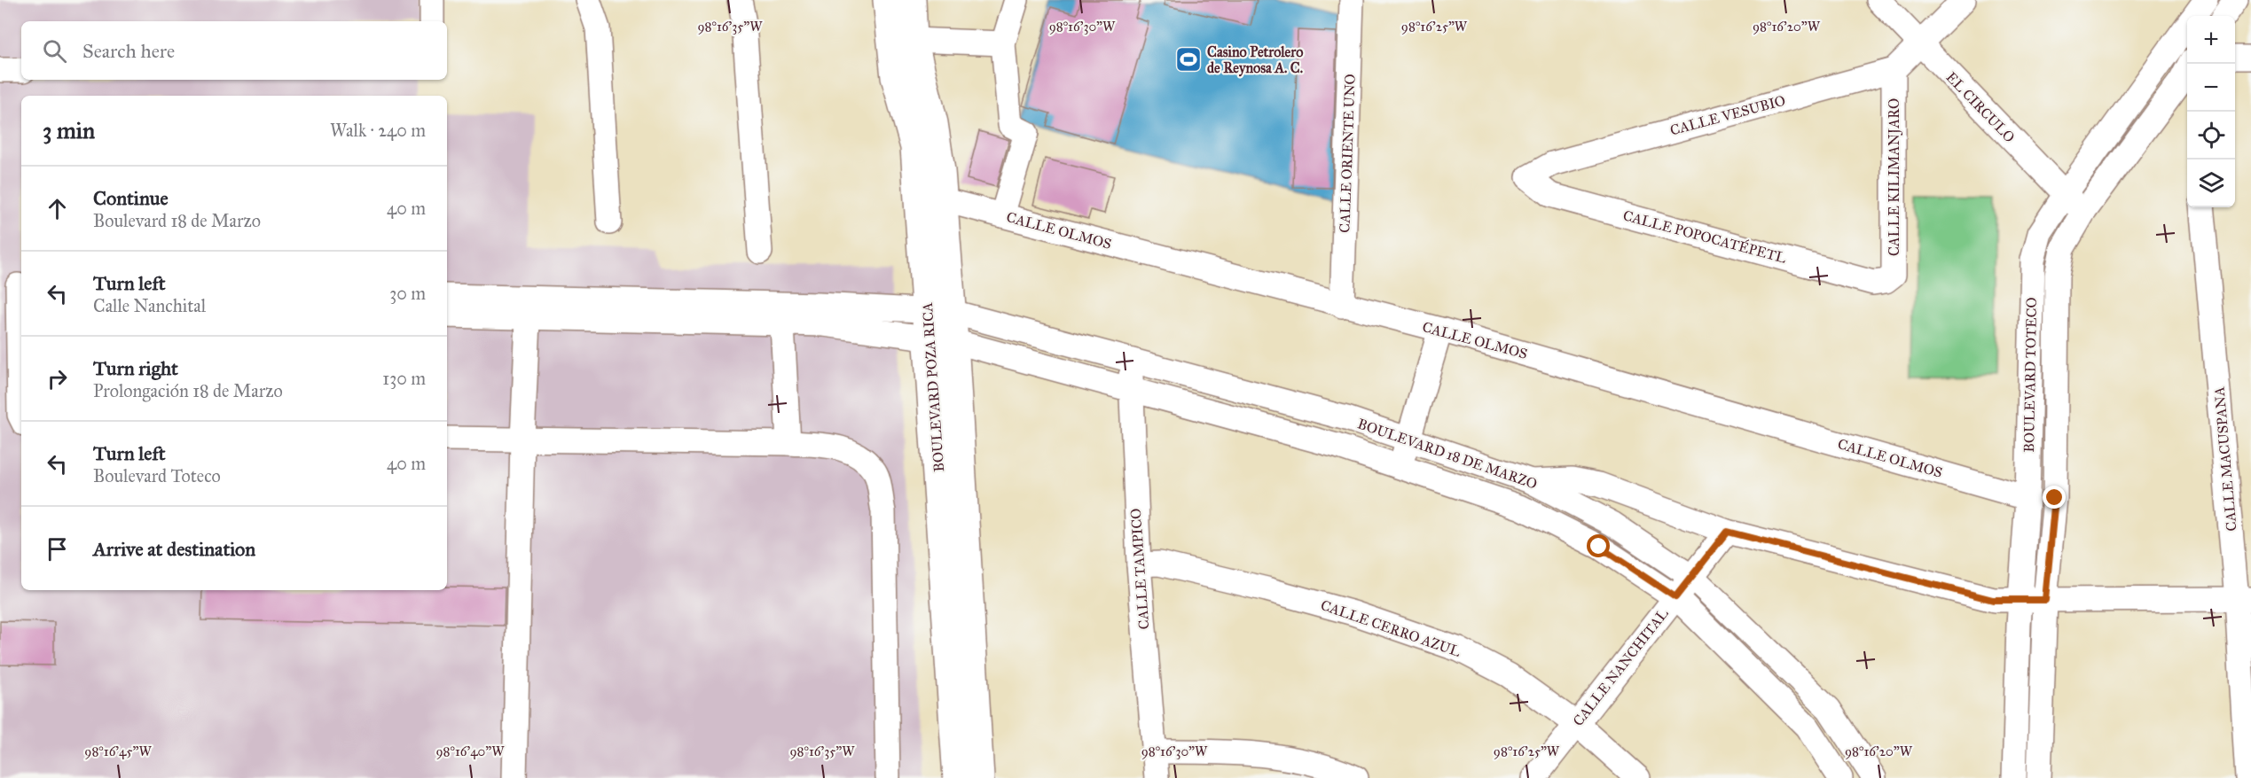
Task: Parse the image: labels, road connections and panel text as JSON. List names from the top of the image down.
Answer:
{
  "streets": {
    "main road": ["BOULEVARD POZA RICA"],
    "street": [
      "EL CIRCULO",
      "CALLE VESUBIO",
      "CALLE ORIENTE UNO",
      "CALLE KILIMANJARO",
      "CALLE OLMOS",
      "CALLE POPOCATÉPETL",
      "BOULEVARD TOTECO",
      "BOULEVARD 18 DE MARZO",
      "CALLE MACUSPANA",
      "CALLE TAMPICO",
      "CALLE CERRO AZUL",
      "CALLE NANCHITAL"
    ]
  },
  "crossings": [
    ["EL CIRCULO", "BOULEVARD TOTECO"],
    ["CALLE VESUBIO", "CALLE KILIMANJARO"],
    ["CALLE VESUBIO", "CALLE POPOCATÉPETL"],
    ["CALLE ORIENTE UNO", "CALLE OLMOS"],
    ["CALLE KILIMANJARO", "CALLE POPOCATÉPETL"],
    ["CALLE OLMOS", "BOULEVARD TOTECO"],
    ["CALLE OLMOS", "BOULEVARD POZA RICA"],
    ["BOULEVARD POZA RICA", "BOULEVARD 18 DE MARZO"],
    ["BOULEVARD 18 DE MARZO", "CALLE TAMPICO"],
    ["BOULEVARD 18 DE MARZO", "CALLE NANCHITAL"],
    ["CALLE TAMPICO", "CALLE CERRO AZUL"],
    ["CALLE CERRO AZUL", "CALLE NANCHITAL"]
  ],
  "places": {
    "sports": ["Casino Petrolero de Reynosa A. C."]
  },
  "page": {
    "map_buttons": ["+", "−"],
    "search": "Search here",
    "heading": ["3 min", "Walk · 240 m"],
    "list": [
      ["Continue", "Boulevard 18 de Marzo", "40 m"],
      ["Turn left", "Calle Nanchital", "30 m"],
      ["Turn right", "Prolongación 18 de Marzo", "130 m"],
      ["Turn left", "Boulevard Toteco", "40 m"],
      "Arrive at destination"
    ]
  },
  "coordinates": [
    "98°16'35\"W",
    "98°16'30\"W",
    "98°16'25\"W",
    "98°16'20\"W",
    "98°16'45\"W",
    "98°16'40\"W"
  ]
}
